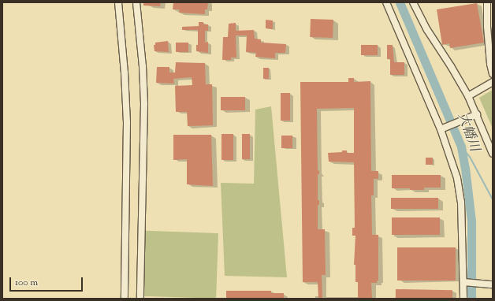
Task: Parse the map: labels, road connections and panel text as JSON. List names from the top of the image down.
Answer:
{
  "water": ["大幡川"],
  "scale_bar": "100 m"
}
